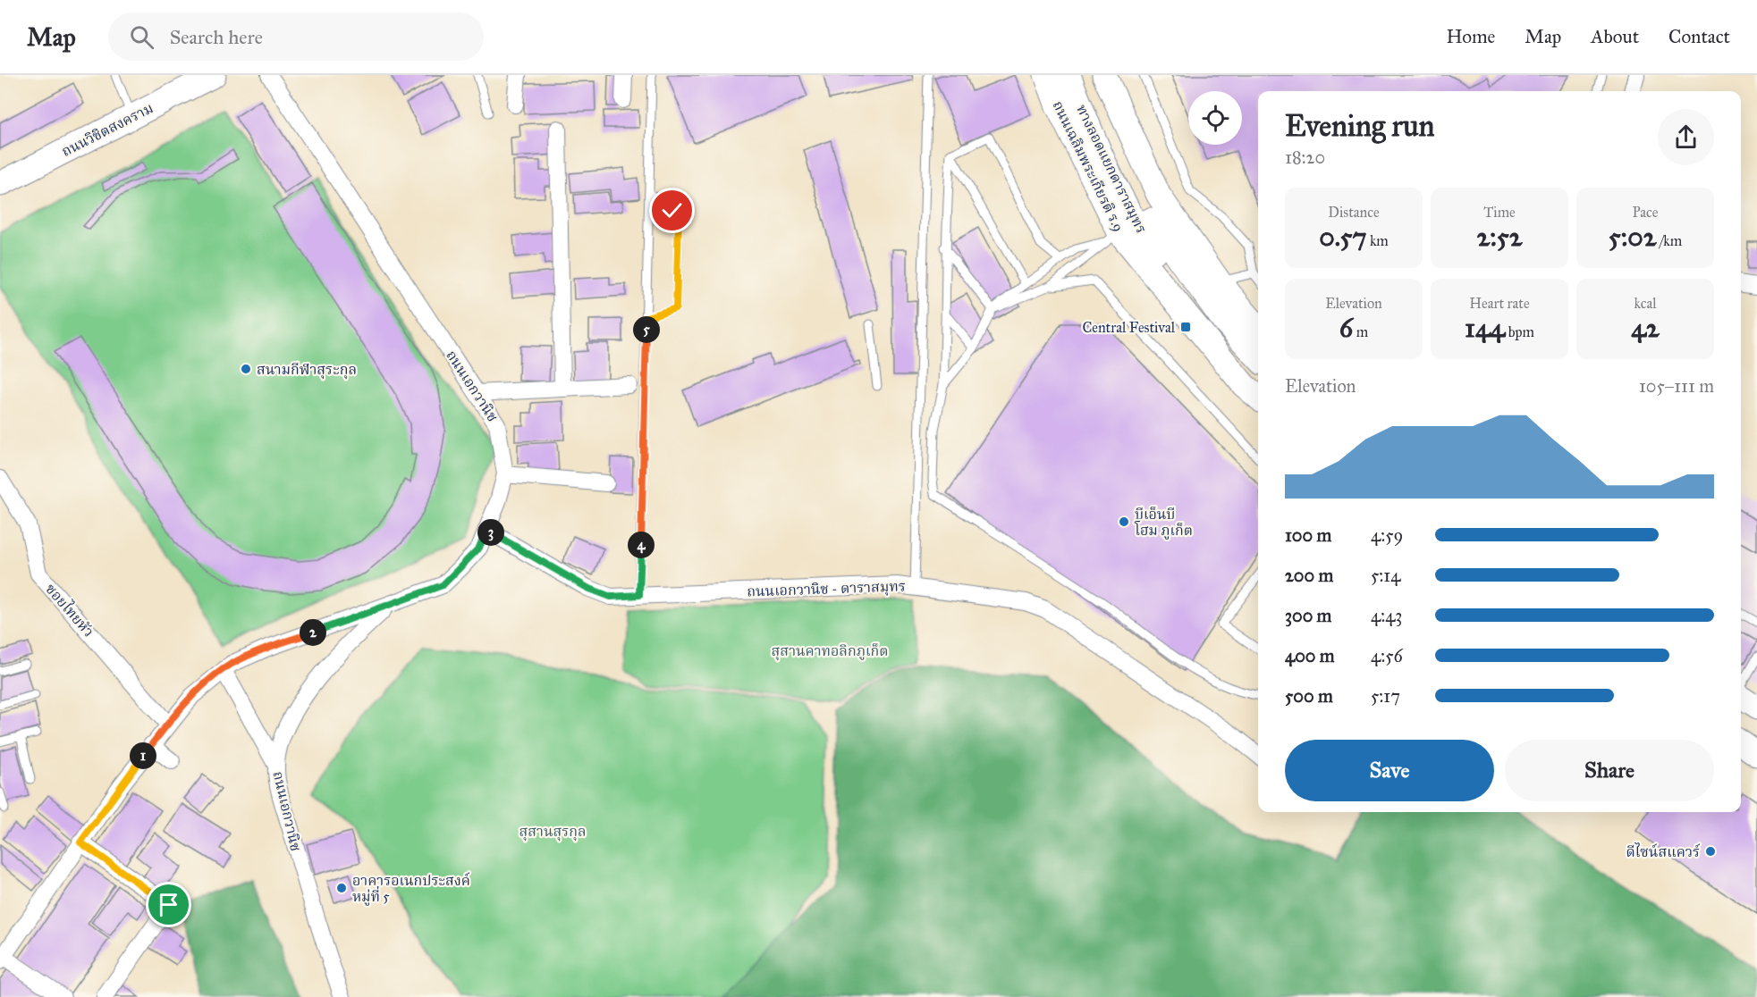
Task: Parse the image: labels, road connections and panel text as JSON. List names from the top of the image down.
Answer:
{
  "streets": {
    "main road": ["ถนนวิชิตสงคราม", "ถนนเฉลิมพระเกียรติ ร.9", "ทางลอดแยกดาราสมุทร"],
    "street": ["ถนนเอกวานิช", "ถนนเอกวานิช - ดาราสมุทร", "ซอยไทยหัว"]
  },
  "crossings": [
    ["ถนนเอกวานิช", "ถนนเอกวานิช - ดาราสมุทร"]
  ],
  "parks": ["สุสานคาทอลิกภูเก็ต", "สุสานสุรกุล"],
  "places": {
    "transit": ["Central Festival"],
    "other": [
      "สนามกีฬาสุระกุล",
      "บีเอ็นบี โฮม ภูเก็ต",
      "ดีไซน์สแควร์",
      "อาคารอเนกประสงค์ หมู่ที่ 5"
    ]
  },
  "page": {
    "header": "Map",
    "search": "Search here",
    "nav": [
      "Home",
      "Map",
      "About",
      "Contact"
    ],
    "heading": ["Evening run", "18:20"],
    "stats": [
      ["Distance", "0.57 km"],
      ["Time", "2:52"],
      ["Pace", "5:02 /km"],
      ["Elevation", "6 m"],
      ["Heart rate", "144 bpm"],
      ["kcal", "42"]
    ],
    "pins": [
      "5",
      "3",
      "4",
      "2",
      "1"
    ],
    "chart": ["Elevation", "105–111 m"],
    "list": [
      {
        "name": "100 m",
        "note": "4:59"
      },
      {
        "name": "200 m",
        "note": "5:14"
      },
      {
        "name": "300 m",
        "note": "4:43"
      },
      {
        "name": "400 m",
        "note": "4:56"
      },
      {
        "name": "500 m",
        "note": "5:17"
      }
    ],
    "buttons": ["Save", "Share"]
  }
}
